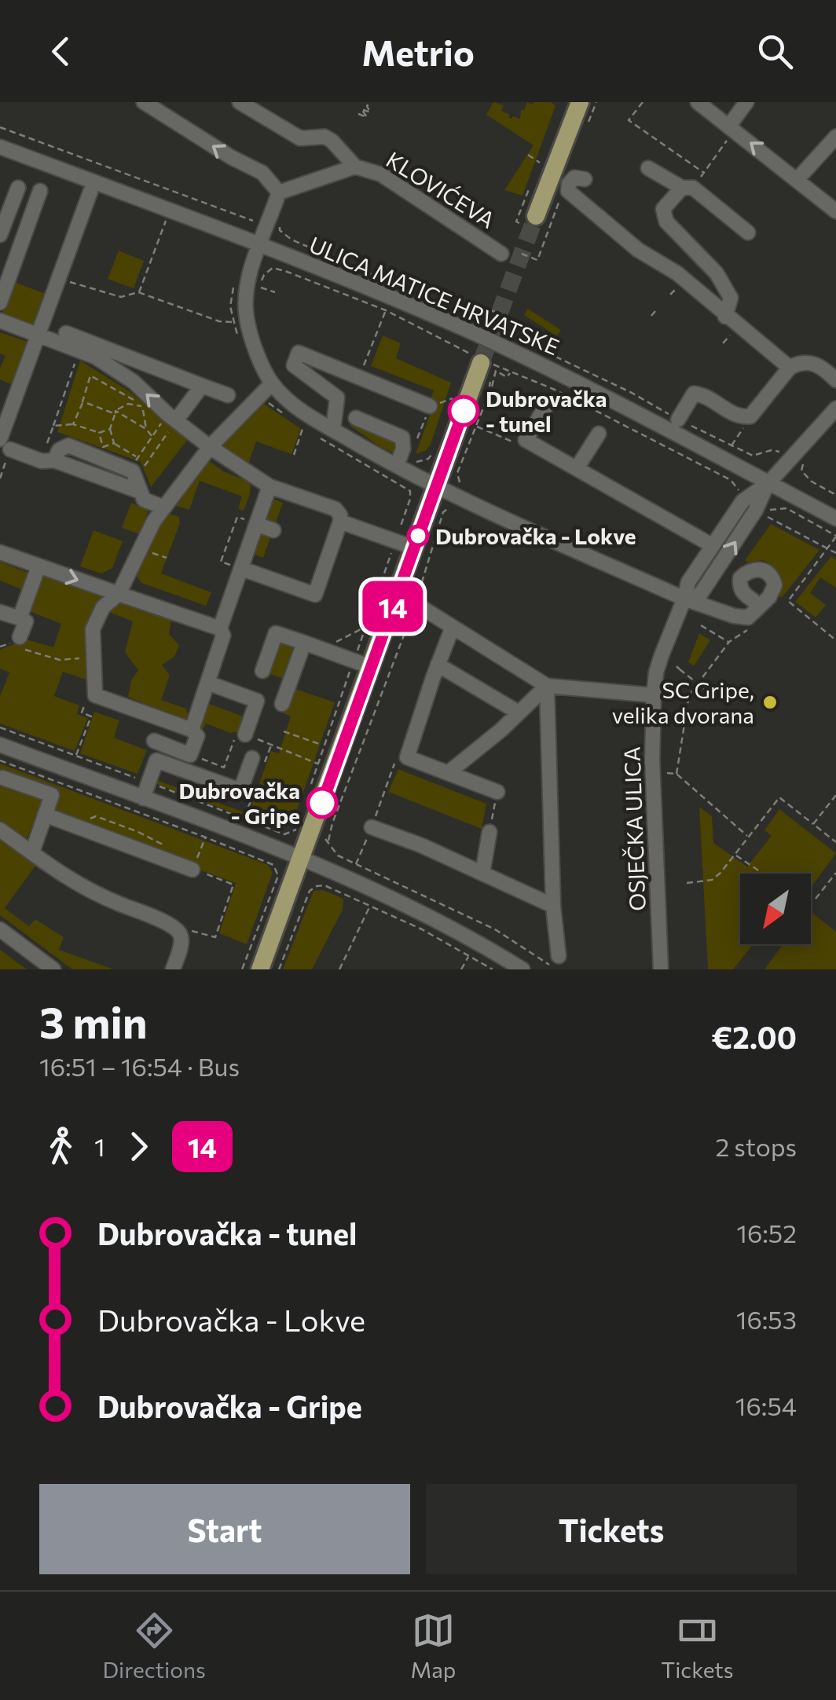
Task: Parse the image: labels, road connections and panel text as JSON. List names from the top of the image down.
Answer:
{
  "streets": {
    "street": ["KLOVIĆEVA", "ULICA MATICE HRVATSKE", "OSJEČKA ULICA"]
  },
  "crossings": [
    ["ULICA MATICE HRVATSKE", "OSJEČKA ULICA"]
  ],
  "places": [
    "Dubrovačka - tunel",
    "Dubrovačka - Lokve",
    "SC Gripe, velika dvorana",
    "Dubrovačka - Gripe"
  ],
  "lines": ["bus line 14"],
  "north": "bottom left",
  "page": {
    "header": "Metrio",
    "on_map": "14",
    "heading": ["3 min", "16:51 – 16:54 · Bus", "€2.00"],
    "legs": ["1", "14", "2 stops"],
    "list": [
      {
        "name": "Dubrovačka - tunel",
        "value": "16:52"
      },
      {
        "name": "Dubrovačka - Lokve",
        "value": "16:53"
      },
      {
        "name": "Dubrovačka - Gripe",
        "value": "16:54"
      }
    ],
    "buttons": ["Start", "Tickets"],
    "tabs": ["Directions", "Map", "Tickets"]
  }
}
